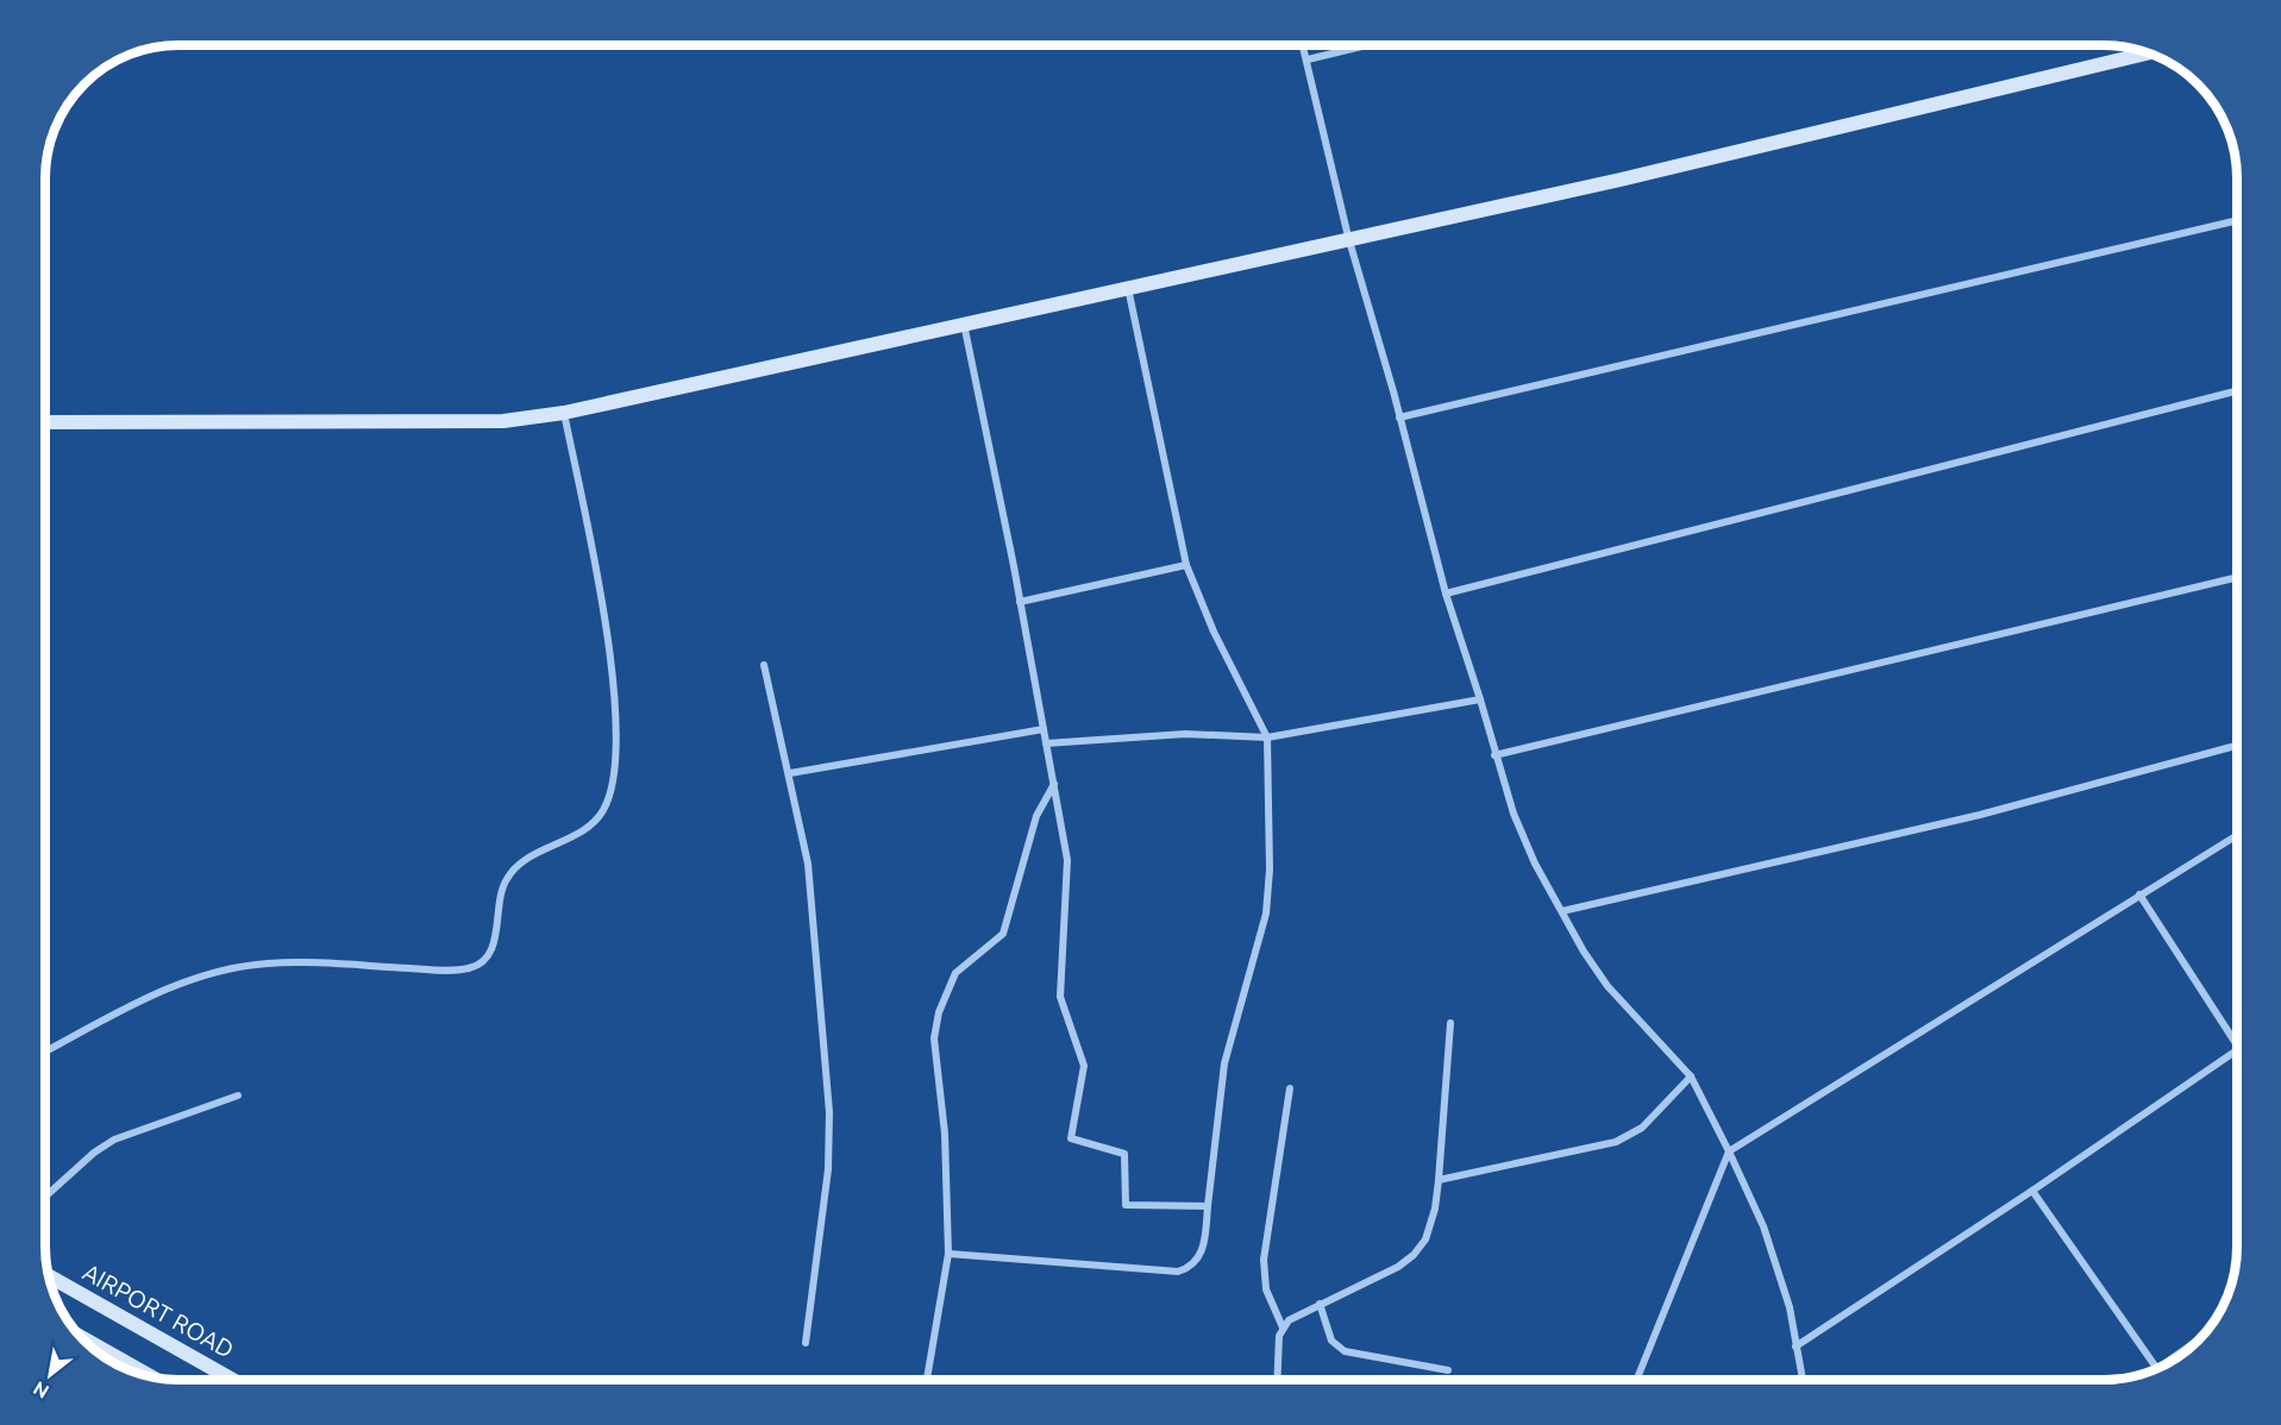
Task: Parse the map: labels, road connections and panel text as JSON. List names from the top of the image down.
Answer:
{
  "streets": {
    "street": ["AIRPORT ROAD"]
  },
  "north": "bottom left"
}
